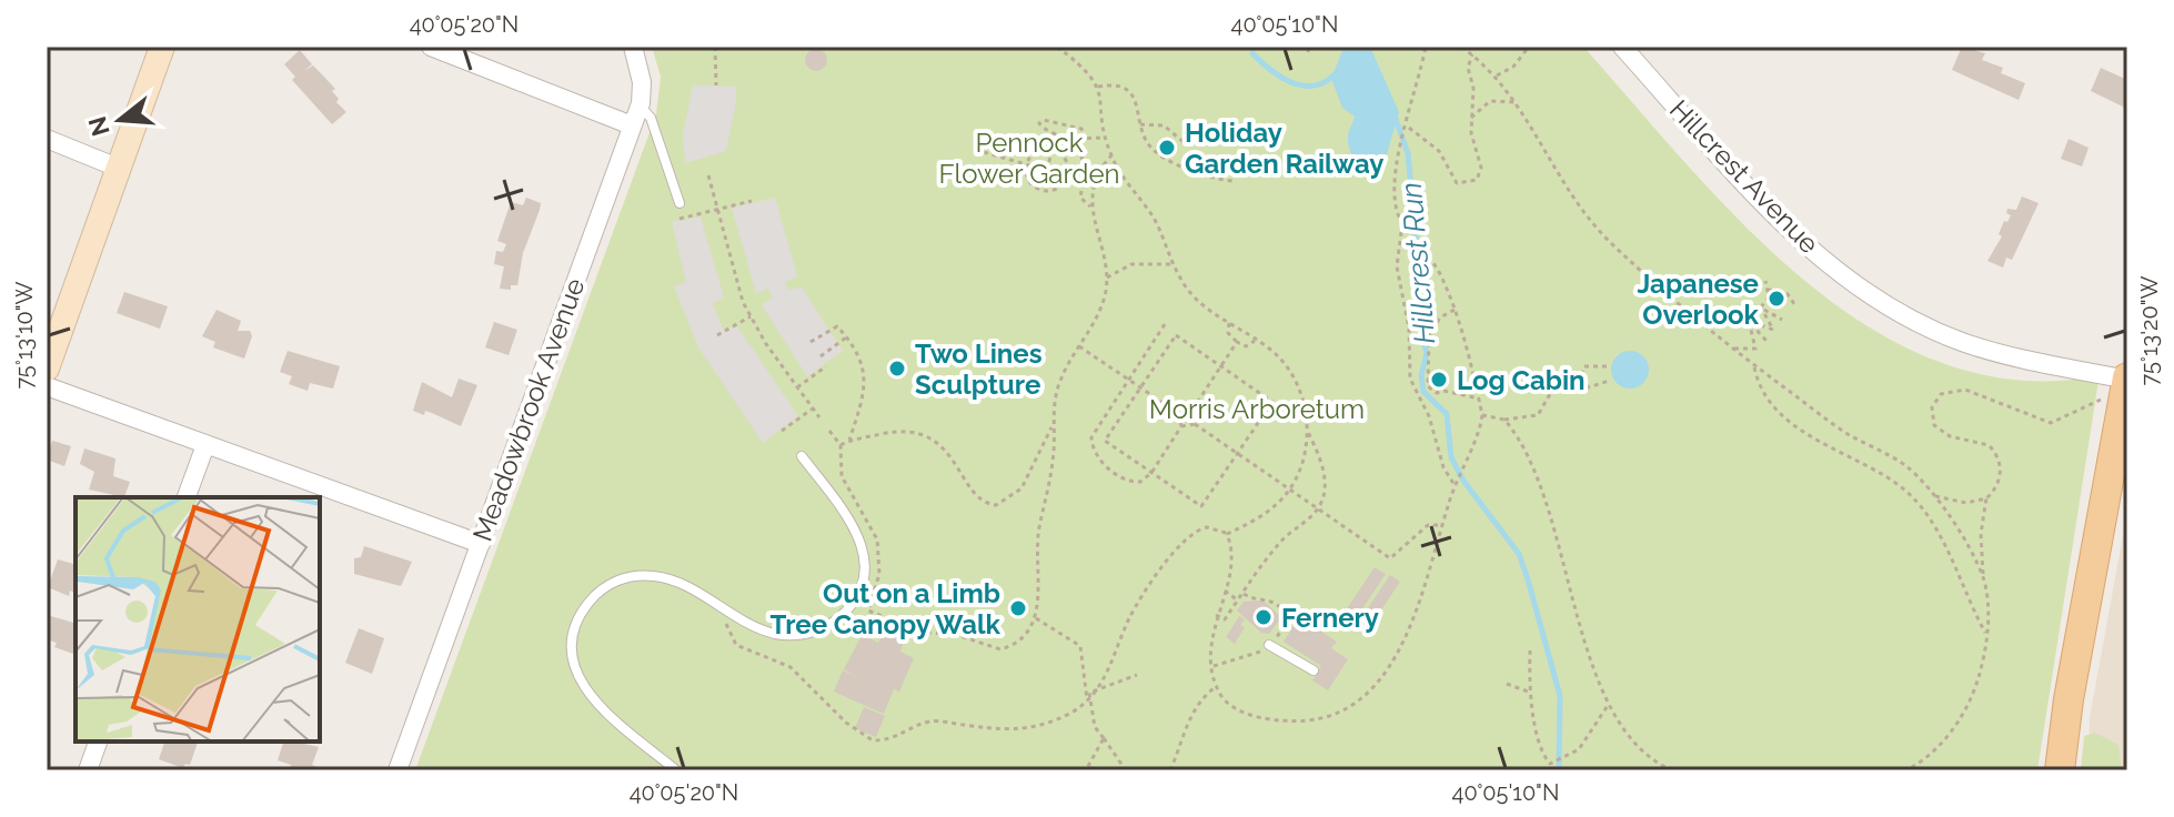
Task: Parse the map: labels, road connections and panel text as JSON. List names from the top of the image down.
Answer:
{
  "streets": {
    "street": ["Hillcrest Avenue", "Meadowbrook Avenue"]
  },
  "water": ["Hillcrest Run"],
  "parks": ["Pennock Flower Garden", "Morris Arboretum"],
  "places": [
    "Holiday Garden Railway",
    "Japanese Overlook",
    "Two Lines Sculpture",
    "Log Cabin",
    "Out on a Limb Tree Canopy Walk",
    "Fernery"
  ],
  "north": "left",
  "coordinates": [
    "40°05'20\"N",
    "40°05'10\"N",
    "75°13'20\"W",
    "75°13'10\"W"
  ]
}
